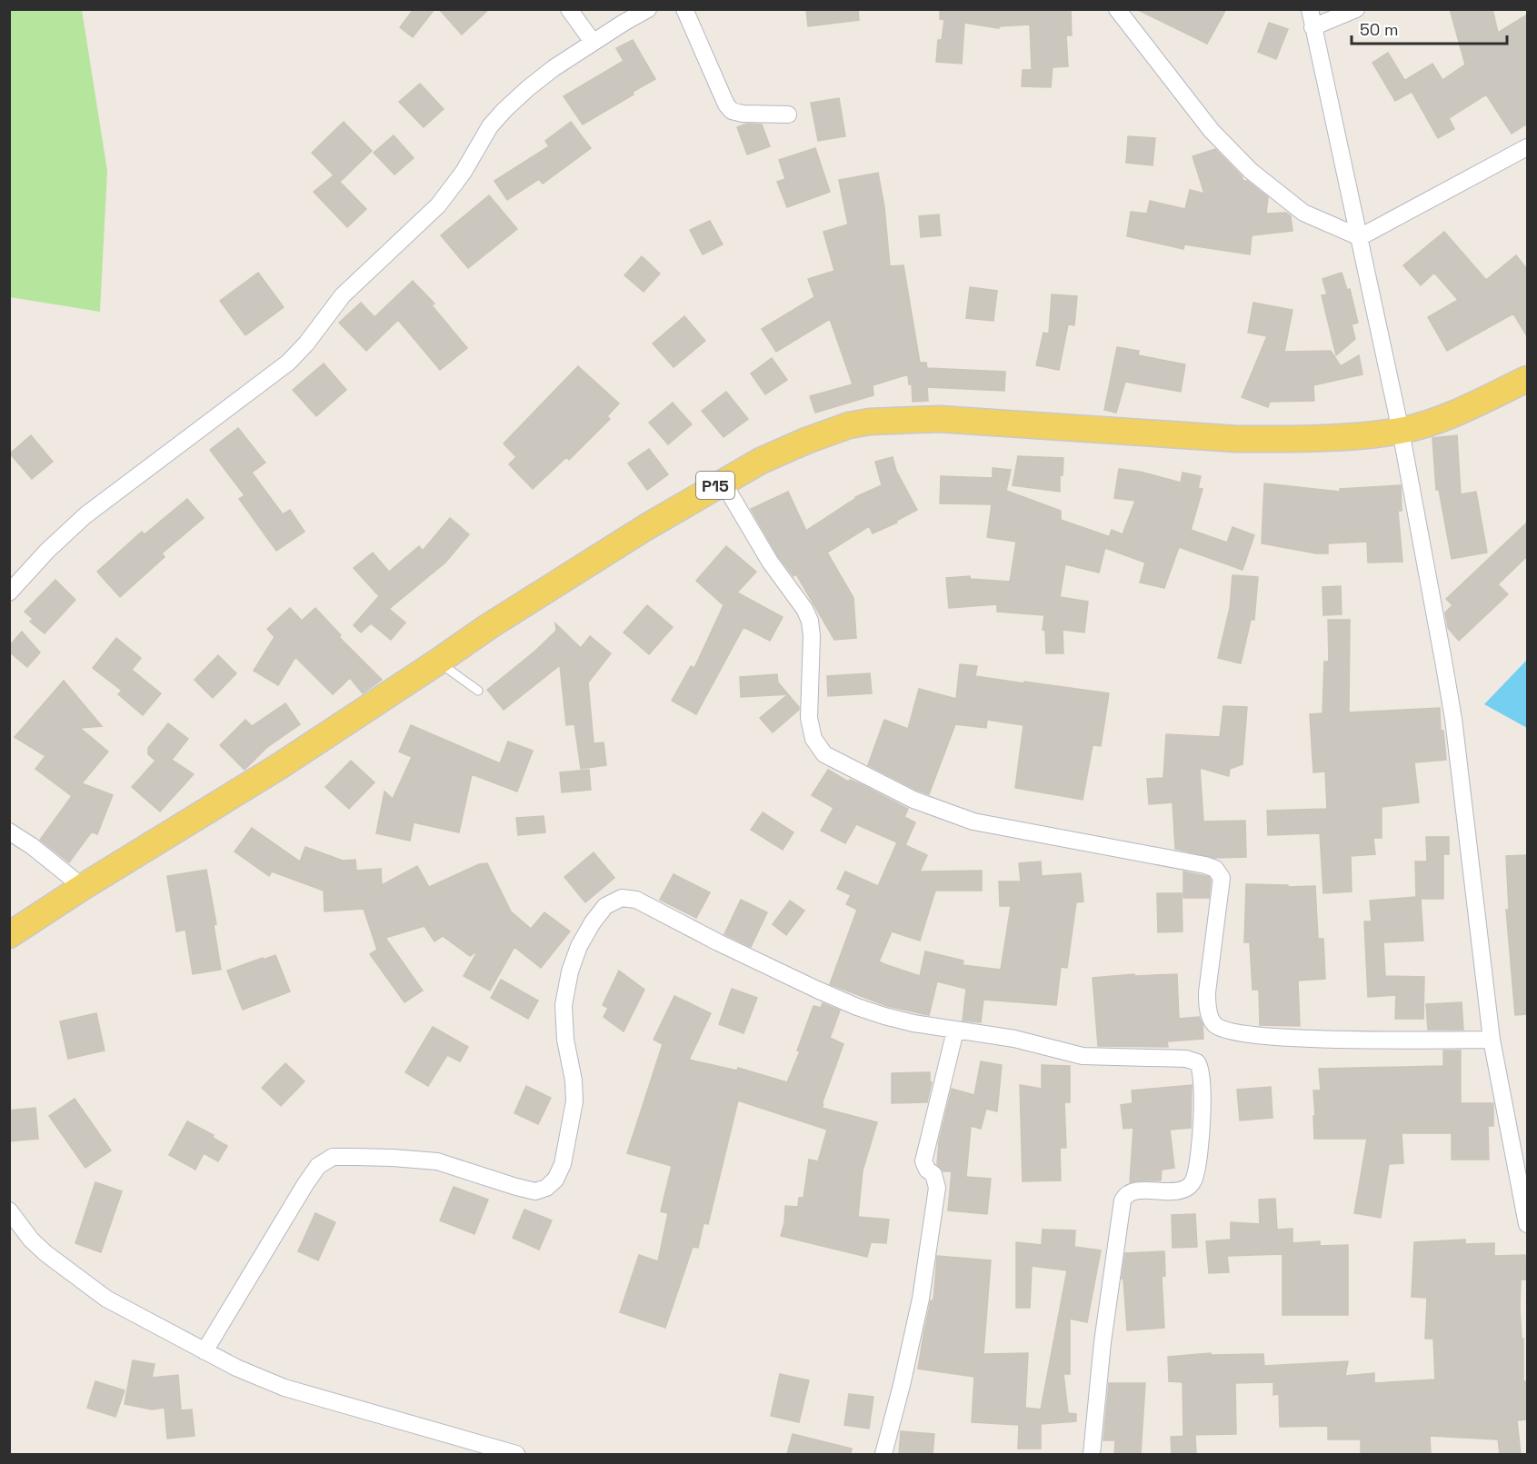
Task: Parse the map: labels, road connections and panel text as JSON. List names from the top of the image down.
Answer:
{
  "streets": {
    "main road": ["P15"]
  },
  "scale_bar": "50 m"
}
